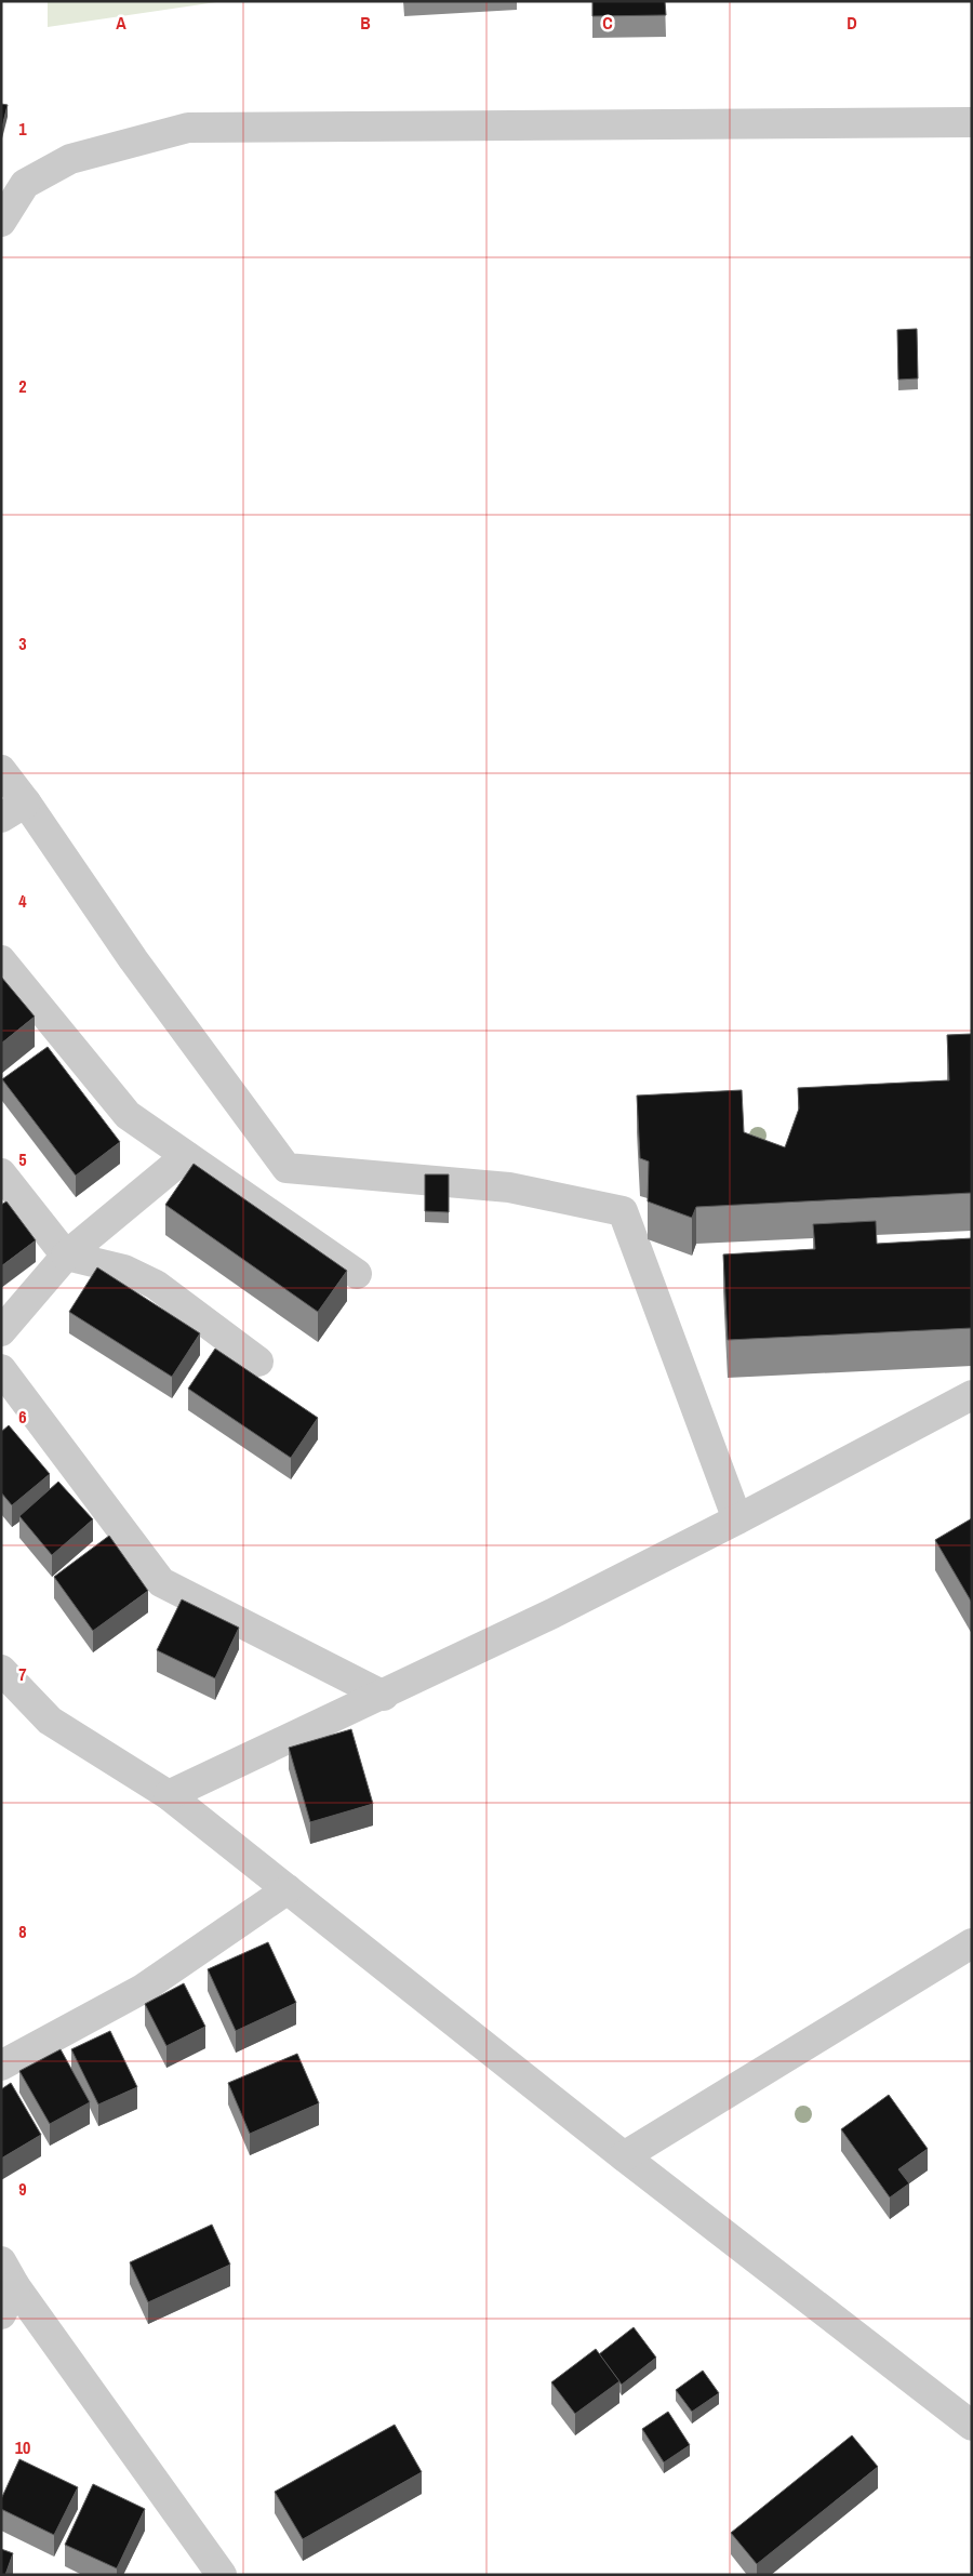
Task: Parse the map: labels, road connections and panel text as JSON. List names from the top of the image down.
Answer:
{
  "grid": {
    "columns": [
      "A",
      "B",
      "C",
      "D"
    ],
    "rows": [
      "1",
      "2",
      "3",
      "4",
      "5",
      "6",
      "7",
      "8",
      "9",
      "10"
    ]
  }
}
